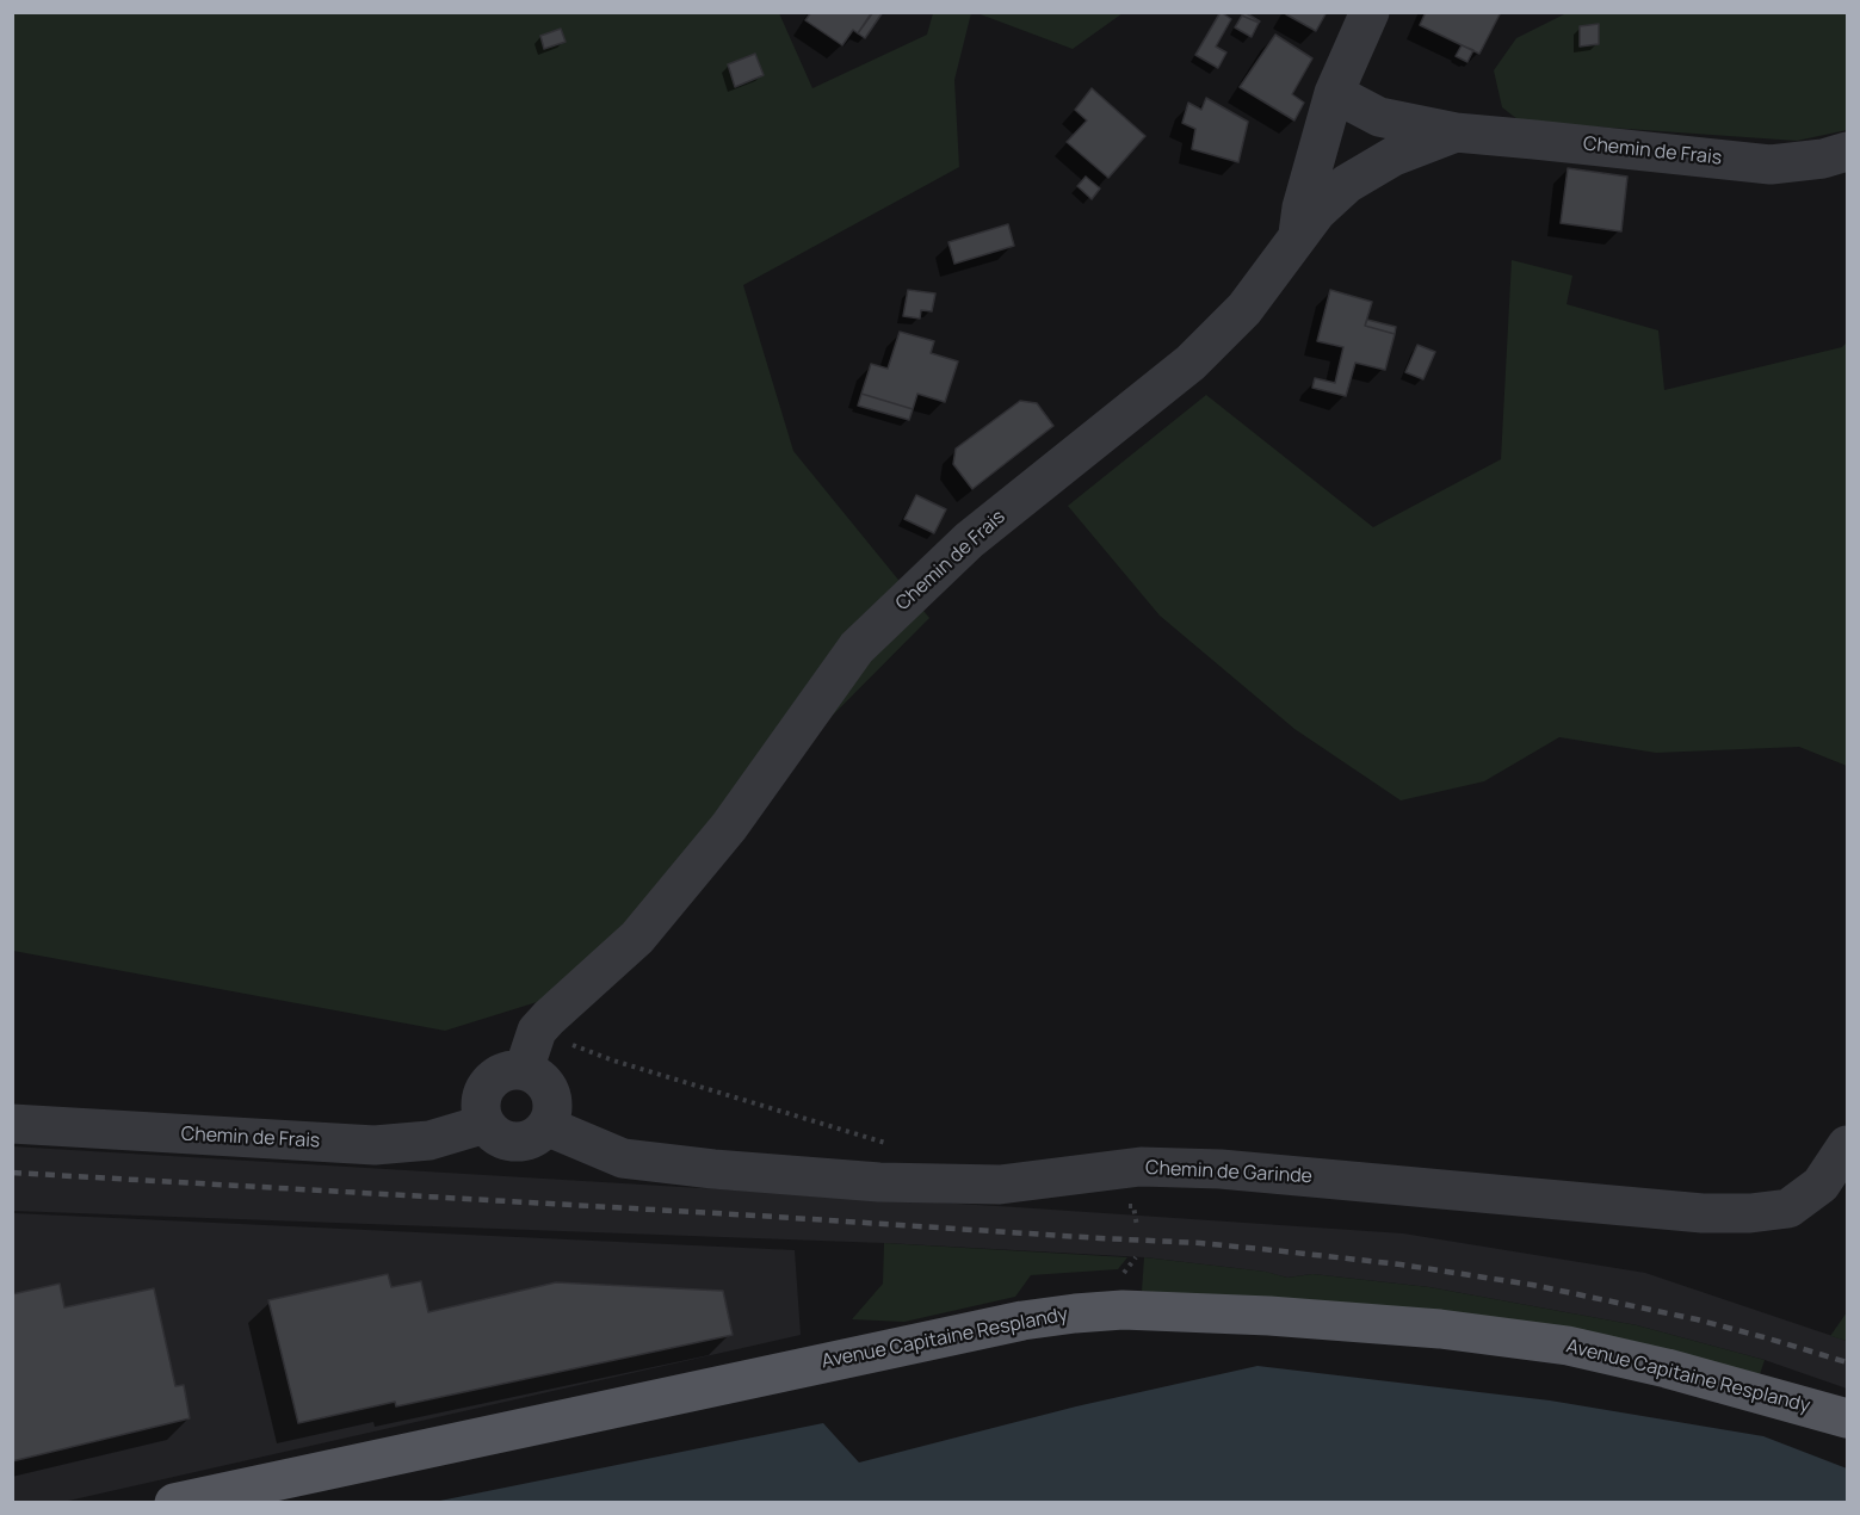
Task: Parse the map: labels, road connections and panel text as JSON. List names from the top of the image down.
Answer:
{
  "streets": {
    "main road": ["Avenue Capitaine Resplandy"],
    "street": ["Chemin de Frais", "Chemin de Garinde"]
  },
  "crossings": [
    ["Chemin de Frais", "Chemin de Garinde"]
  ]
}
